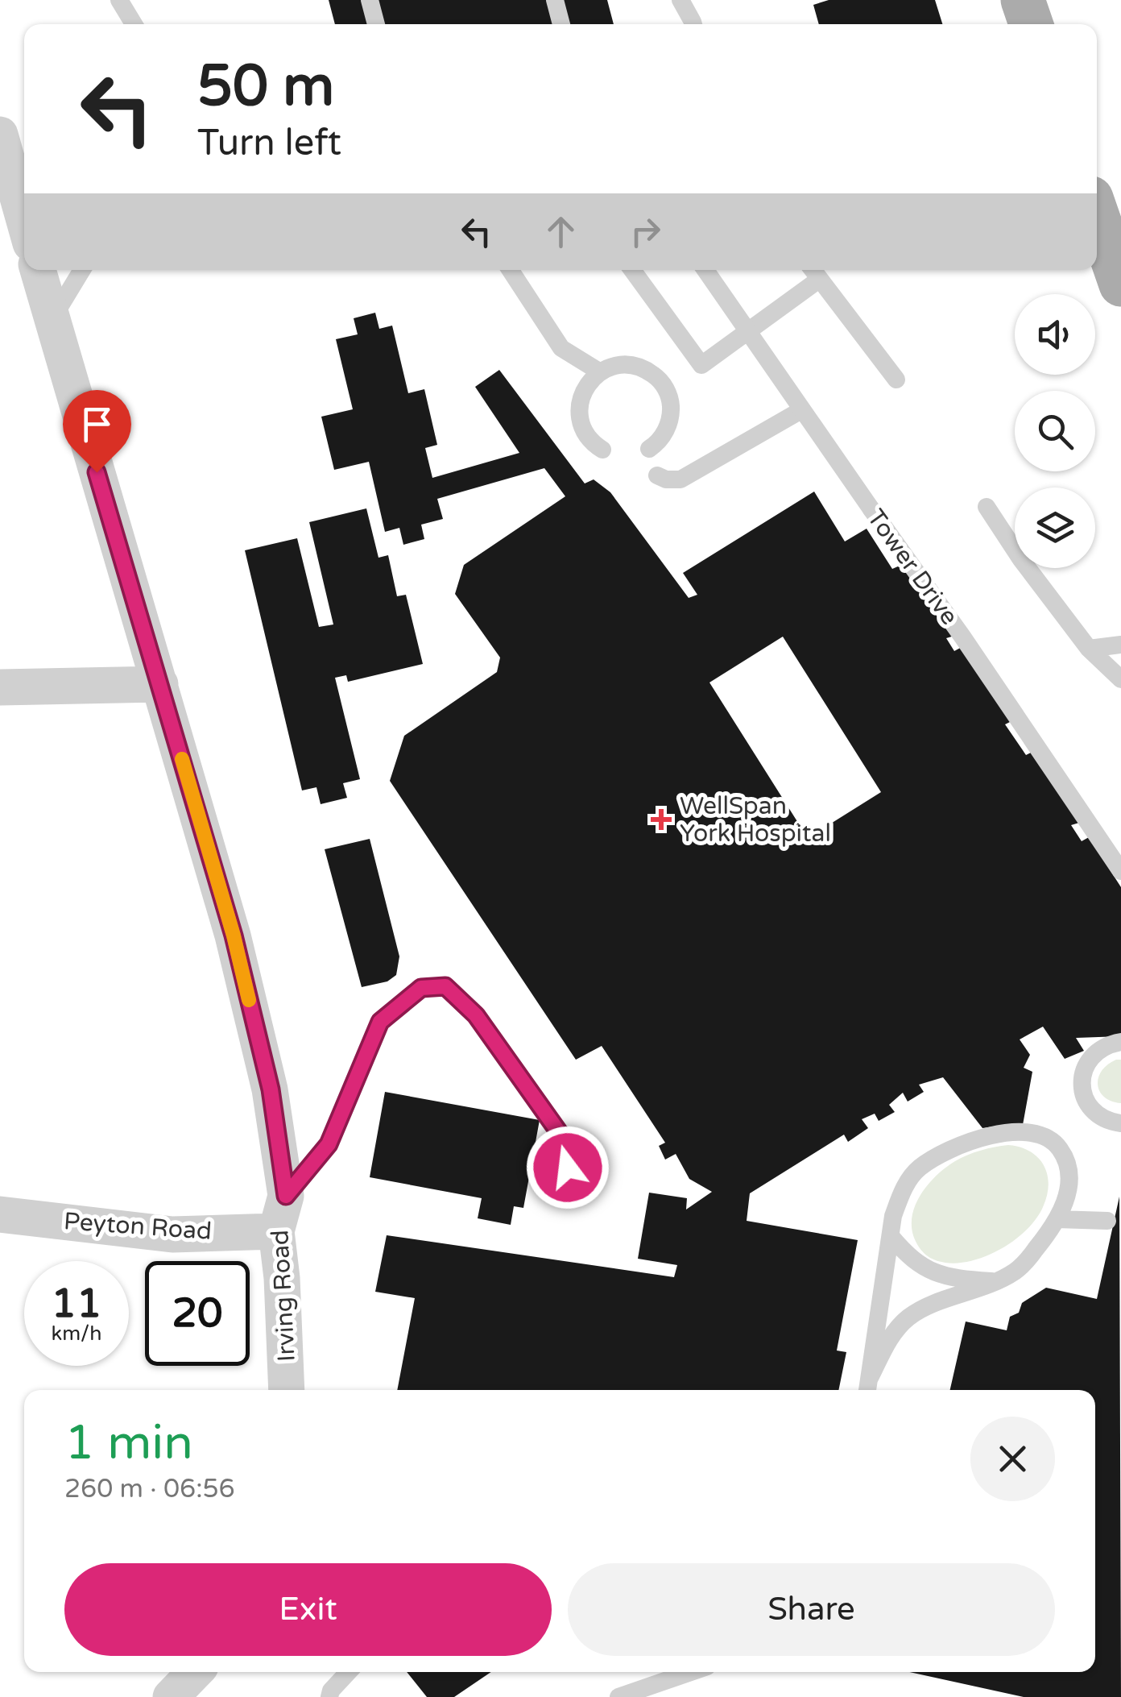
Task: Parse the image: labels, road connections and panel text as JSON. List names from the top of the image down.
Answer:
{
  "streets": {
    "street": ["Peyton Road", "Irving Road"],
    "lane": ["Tower Drive"]
  },
  "crossings": [
    ["Peyton Road", "Irving Road"]
  ],
  "places": {
    "health": ["WellSpan York Hospital"]
  },
  "page": {
    "turn": ["50 m", "Turn left"],
    "speed": "11 km/h",
    "limit": "20",
    "heading": ["1 min", "260 m · 06:56"],
    "buttons": ["Exit", "Share"]
  }
}
